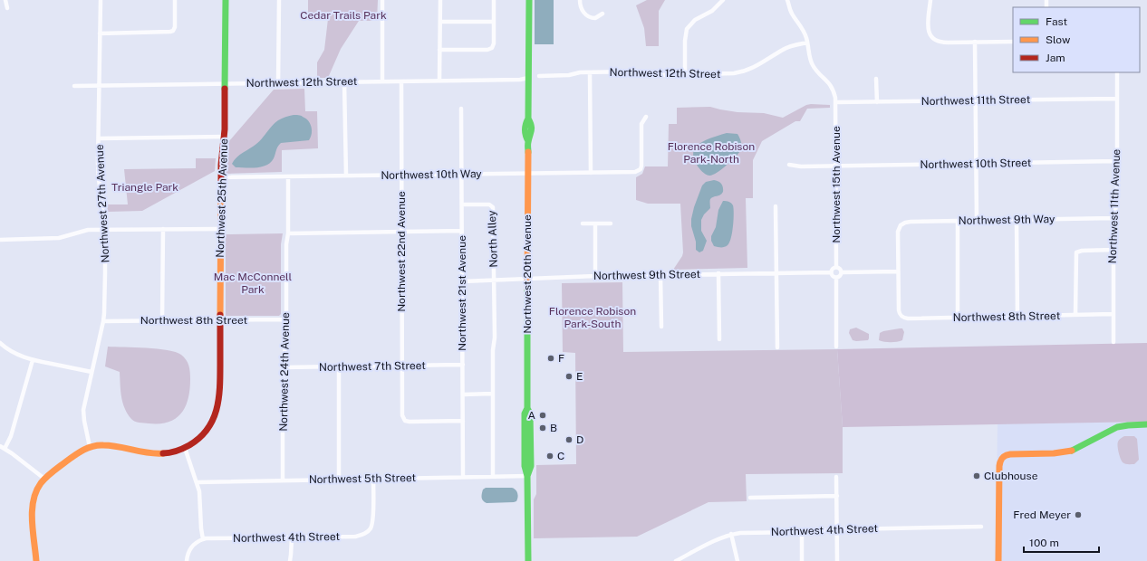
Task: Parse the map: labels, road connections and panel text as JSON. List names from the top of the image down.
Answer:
{
  "streets": {
    "street": [
      "Northwest 12th Street",
      "Northwest 11th Street",
      "Northwest 10th Street",
      "Northwest 10th Way",
      "Northwest 15th Avenue",
      "Northwest 25th Avenue",
      "Northwest 27th Avenue",
      "Northwest 11th Avenue",
      "Northwest 9th Way",
      "North Alley",
      "Northwest 22nd Avenue",
      "Northwest 20th Avenue",
      "Northwest 9th Street",
      "Northwest 21st Avenue",
      "Northwest 8th Street",
      "Northwest 7th Street",
      "Northwest 24th Avenue",
      "Northwest 5th Street",
      "Northwest 4th Street"
    ]
  },
  "crossings": [
    ["Northwest 12th Street", "Northwest 15th Avenue"],
    ["Northwest 12th Street", "Northwest 25th Avenue"],
    ["Northwest 12th Street", "Northwest 27th Avenue"],
    ["Northwest 12th Street", "Northwest 22nd Avenue"],
    ["Northwest 12th Street", "Northwest 20th Avenue"],
    ["Northwest 11th Street", "Northwest 15th Avenue"],
    ["Northwest 11th Street", "Northwest 11th Avenue"],
    ["Northwest 10th Street", "Northwest 15th Avenue"],
    ["Northwest 10th Street", "Northwest 11th Avenue"],
    ["Northwest 10th Way", "Northwest 25th Avenue"],
    ["Northwest 10th Way", "Northwest 22nd Avenue"],
    ["Northwest 10th Way", "Northwest 20th Avenue"],
    ["Northwest 10th Way", "Northwest 21st Avenue"],
    ["Northwest 10th Way", "Northwest 24th Avenue"],
    ["Northwest 15th Avenue", "Northwest 9th Street"],
    ["Northwest 25th Avenue", "Northwest 8th Street"],
    ["Northwest 27th Avenue", "Northwest 8th Street"],
    ["Northwest 11th Avenue", "Northwest 9th Way"],
    ["Northwest 11th Avenue", "Northwest 8th Street"],
    ["Northwest 9th Way", "Northwest 8th Street"],
    ["North Alley", "Northwest 9th Street"],
    ["North Alley", "Northwest 21st Avenue"],
    ["Northwest 22nd Avenue", "Northwest 21st Avenue"],
    ["Northwest 22nd Avenue", "Northwest 7th Street"],
    ["Northwest 20th Avenue", "Northwest 9th Street"],
    ["Northwest 20th Avenue", "Northwest 5th Street"],
    ["Northwest 9th Street", "Northwest 21st Avenue"],
    ["Northwest 21st Avenue", "Northwest 7th Street"],
    ["Northwest 21st Avenue", "Northwest 5th Street"],
    ["Northwest 8th Street", "Northwest 24th Avenue"],
    ["Northwest 7th Street", "Northwest 24th Avenue"],
    ["Northwest 24th Avenue", "Northwest 5th Street"],
    ["Northwest 5th Street", "Northwest 4th Street"]
  ],
  "parks": [
    "Cedar Trails Park",
    "Florence Robison Park-North",
    "Triangle Park",
    "Mac McConnell Park",
    "Florence Robison Park-South"
  ],
  "places": [
    "F",
    "E",
    "A",
    "B",
    "D",
    "C",
    "Clubhouse",
    "Fred Meyer"
  ],
  "legend": ["Fast", "Slow", "Jam"],
  "scale_bar": "100 m"
}
